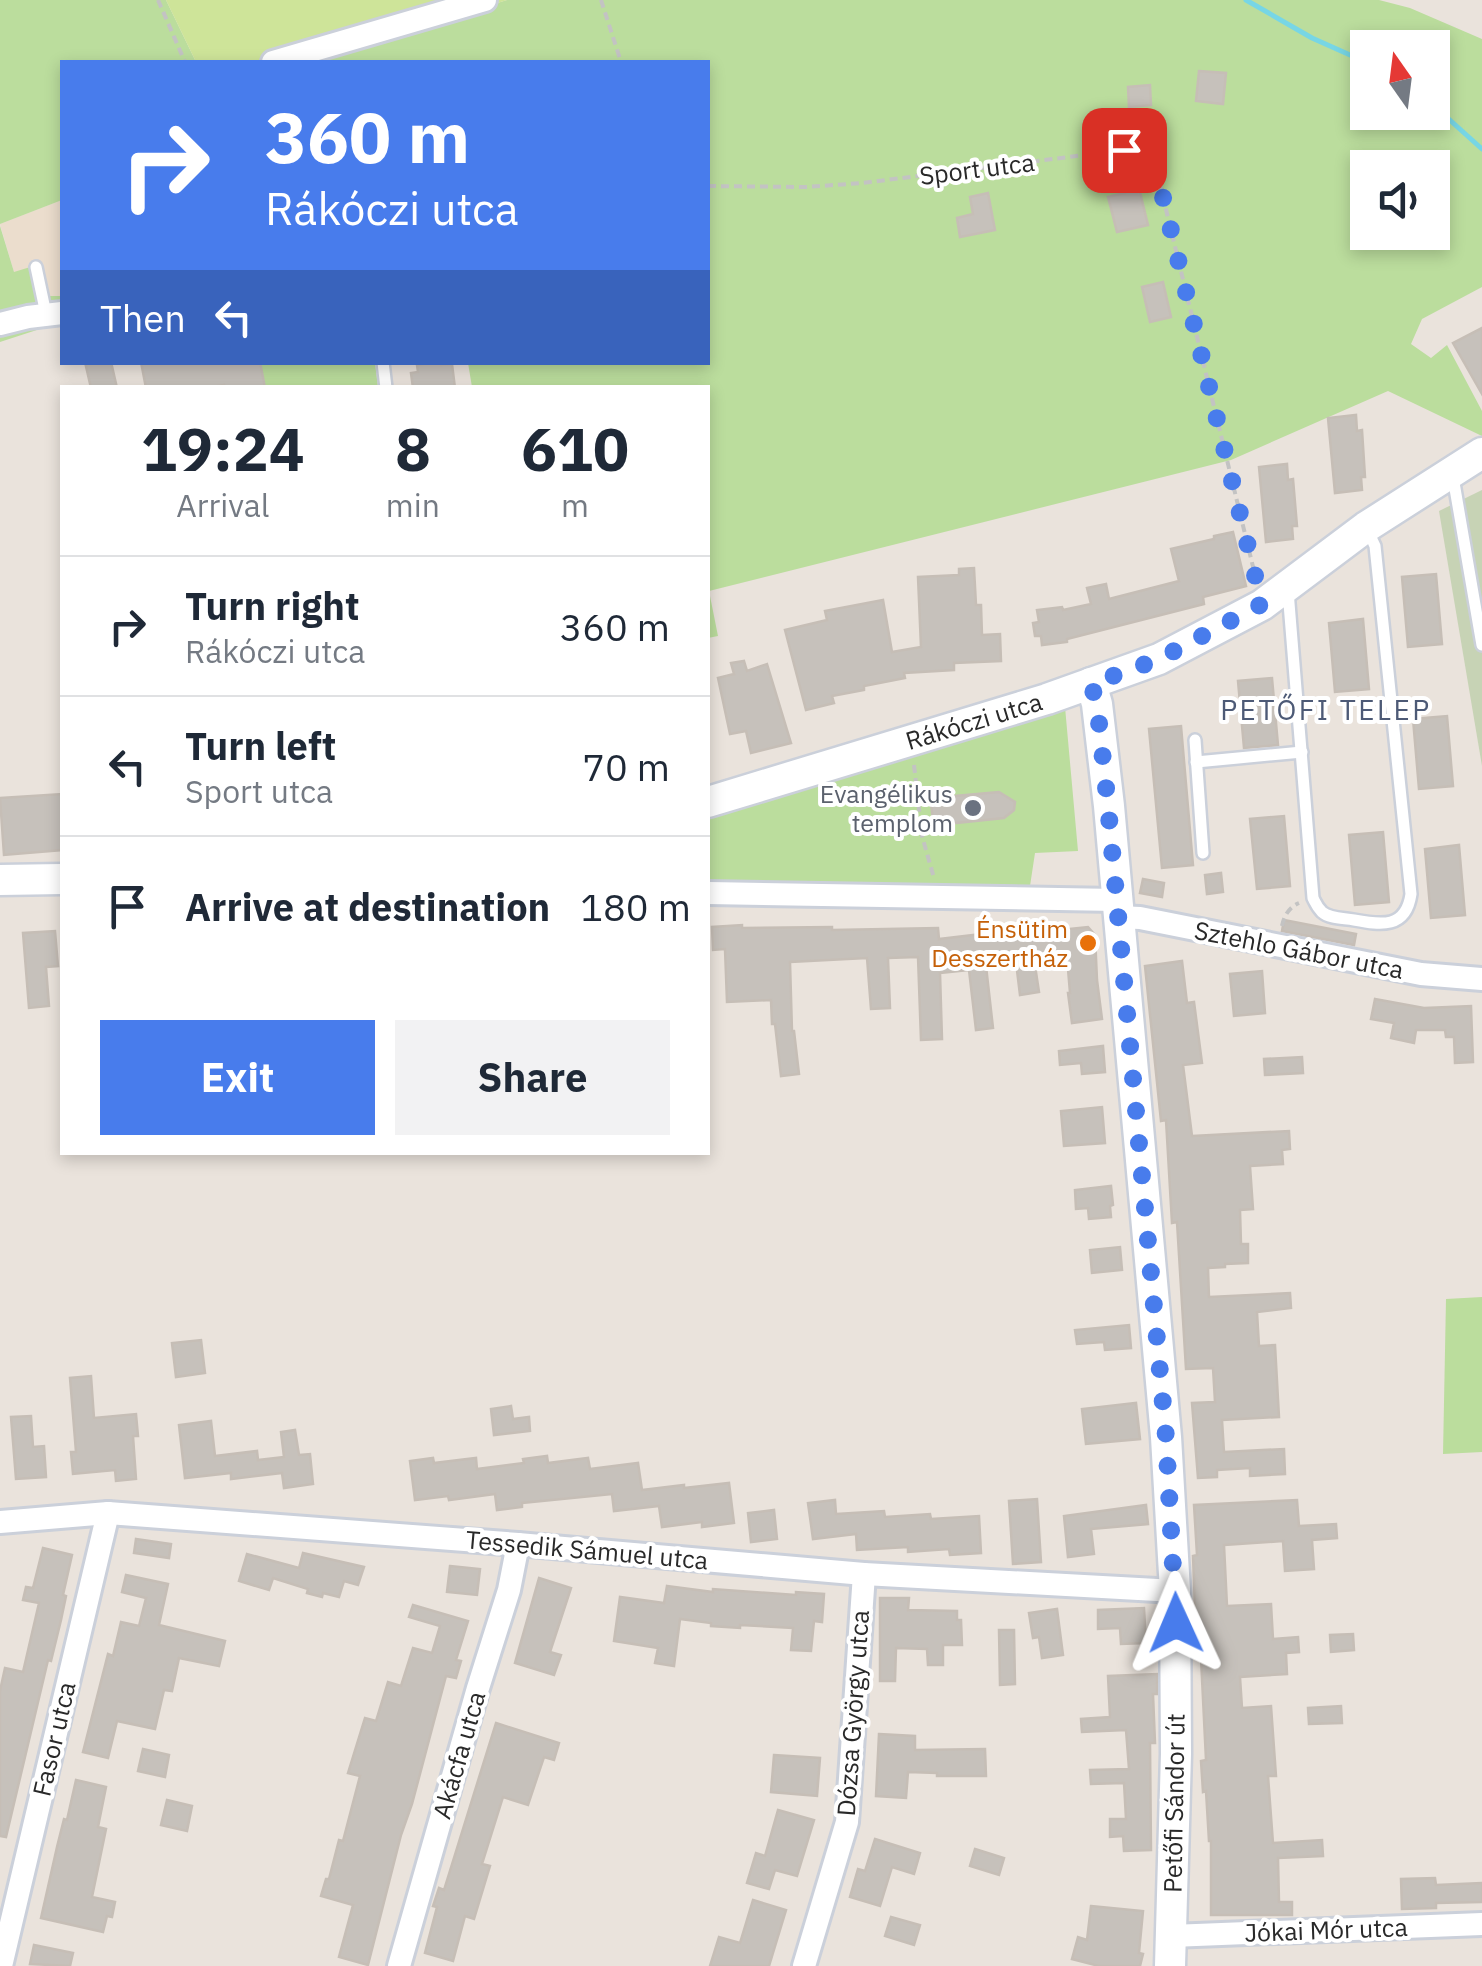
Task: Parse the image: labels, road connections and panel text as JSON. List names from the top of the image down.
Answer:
{
  "streets": {
    "main road": ["Rákóczi utca", "Petőfi Sándor út"],
    "street": [
      "Sztehlo Gábor utca",
      "Tessedik Sámuel utca",
      "Dózsa György utca",
      "Fasor utca",
      "Akácfa utca",
      "Jókai Mór utca"
    ],
    "path": ["Sport utca"]
  },
  "crossings": [
    ["Sport utca", "Rákóczi utca"],
    ["Rákóczi utca", "Petőfi Sándor út"],
    ["Sztehlo Gábor utca", "Petőfi Sándor út"],
    ["Tessedik Sámuel utca", "Dózsa György utca"],
    ["Tessedik Sámuel utca", "Fasor utca"],
    ["Tessedik Sámuel utca", "Akácfa utca"],
    ["Tessedik Sámuel utca", "Petőfi Sándor út"],
    ["Petőfi Sándor út", "Jókai Mór utca"]
  ],
  "districts": ["PETŐFI TELEP"],
  "places": ["Evangélikus templom", "Énsütim Desszertház"],
  "north": "top",
  "page": {
    "turn": ["360 m", "Rákóczi utca"],
    "then": "Then",
    "eta": [
      "19:24",
      "Arrival",
      "8",
      "min",
      "610",
      "m"
    ],
    "list": [
      {
        "name": "Turn right",
        "note": "Rákóczi utca",
        "value": "360 m"
      },
      {
        "name": "Turn left",
        "note": "Sport utca",
        "value": "70 m"
      },
      {
        "name": "Arrive at destination",
        "value": "180 m"
      }
    ],
    "buttons": ["Exit", "Share"]
  }
}
